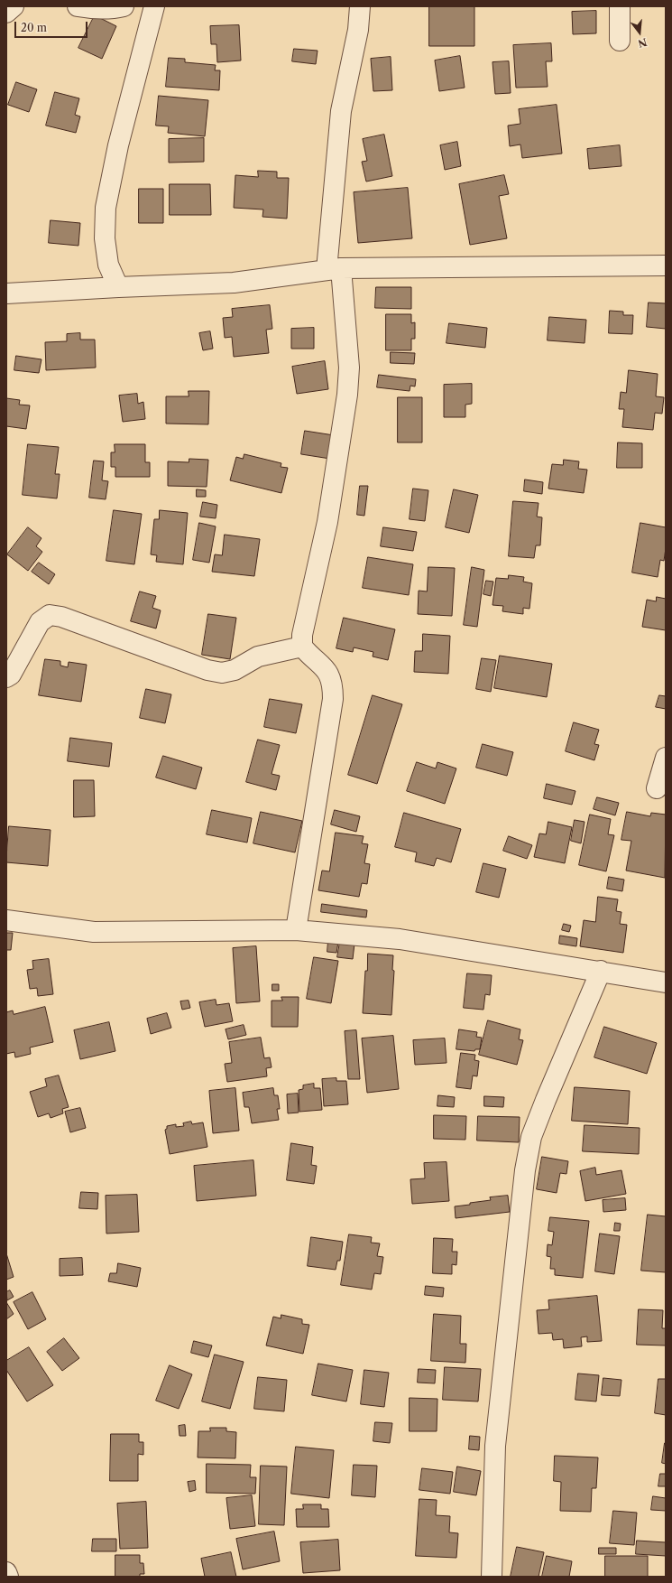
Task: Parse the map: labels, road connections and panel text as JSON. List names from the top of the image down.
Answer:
{
  "scale_bar": "20 m",
  "north": "bottom"
}
